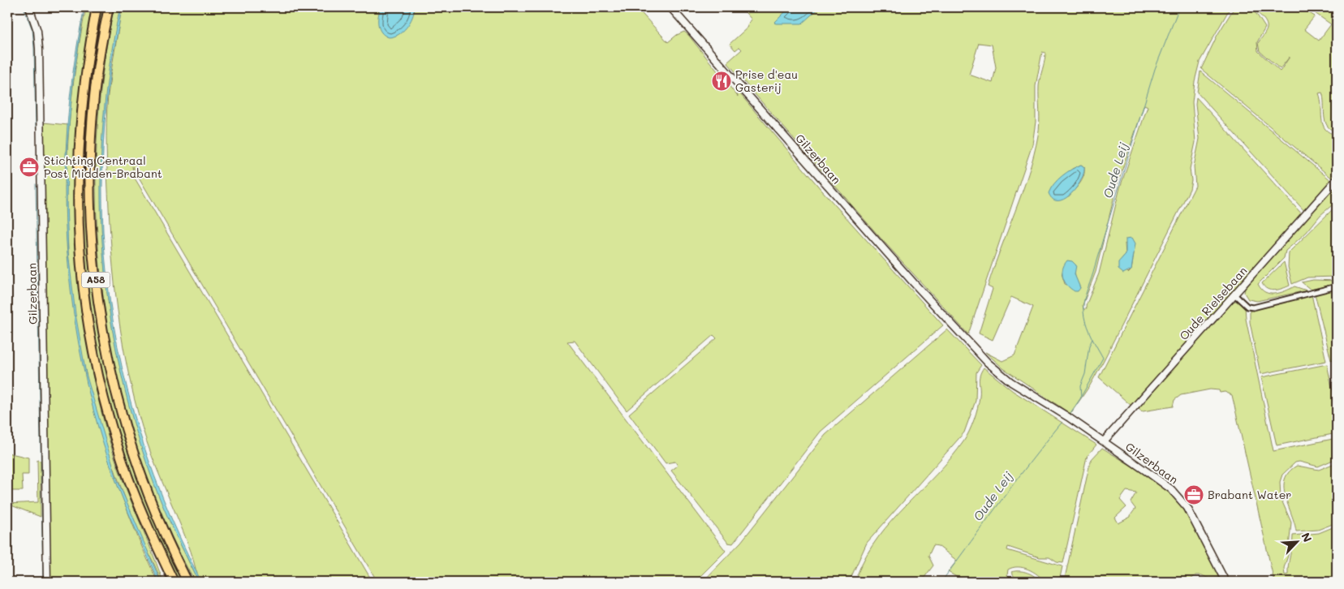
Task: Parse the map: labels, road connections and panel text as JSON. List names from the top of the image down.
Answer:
{
  "streets": {
    "highway": ["A58"],
    "street": ["Gilzerbaan", "Oude Rielsebaan"]
  },
  "crossings": [
    ["Gilzerbaan", "Oude Rielsebaan"]
  ],
  "water": ["Oude Leij"],
  "places": {
    "restaurant": ["Prise d'eau Gasterij"],
    "office": ["Stichting Centraal Post Midden-Brabant", "Brabant Water"]
  },
  "north": "top right"
}
